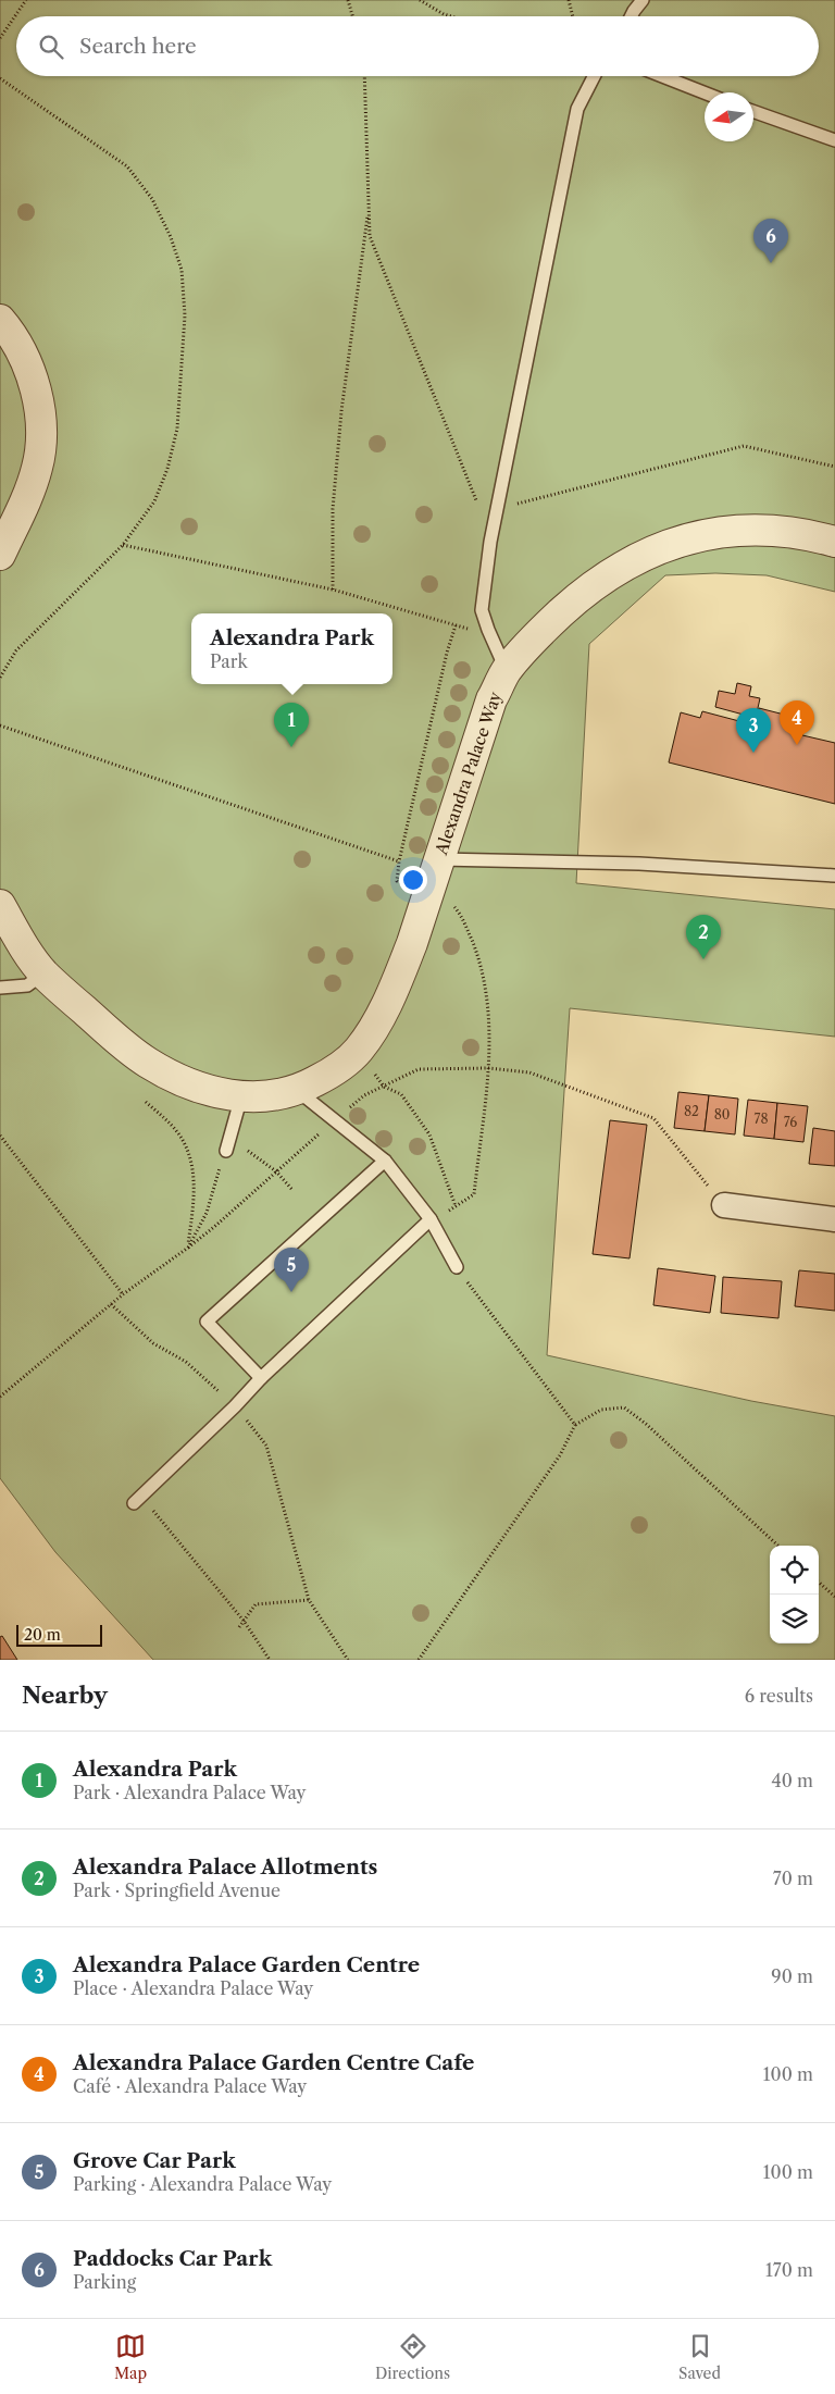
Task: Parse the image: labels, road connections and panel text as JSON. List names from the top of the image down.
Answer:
{
  "streets": {
    "street": ["Alexandra Palace Way"]
  },
  "house_numbers": [
    "82",
    "80",
    "78",
    "76"
  ],
  "scale_bar": "20 m",
  "north": "left",
  "page": {
    "search": "Search here",
    "pins": [
      "6",
      "4",
      "1",
      "3",
      "2",
      "5"
    ],
    "popup": ["Alexandra Park", "Park"],
    "scale": "20 m",
    "heading": ["Nearby", "6 results"],
    "list": [
      {
        "mark": "1",
        "name": "Alexandra Park",
        "note": "Park · Alexandra Palace Way",
        "value": "40 m"
      },
      {
        "mark": "2",
        "name": "Alexandra Palace Allotments",
        "note": "Park · Springfield Avenue",
        "value": "70 m"
      },
      {
        "mark": "3",
        "name": "Alexandra Palace Garden Centre",
        "note": "Place · Alexandra Palace Way",
        "value": "90 m"
      },
      {
        "mark": "4",
        "name": "Alexandra Palace Garden Centre Cafe",
        "note": "Café · Alexandra Palace Way",
        "value": "100 m"
      },
      {
        "mark": "5",
        "name": "Grove Car Park",
        "note": "Parking · Alexandra Palace Way",
        "value": "100 m"
      },
      {
        "mark": "6",
        "name": "Paddocks Car Park",
        "note": "Parking",
        "value": "170 m"
      }
    ],
    "nav": ["Map", "Directions", "Saved"]
  }
}
